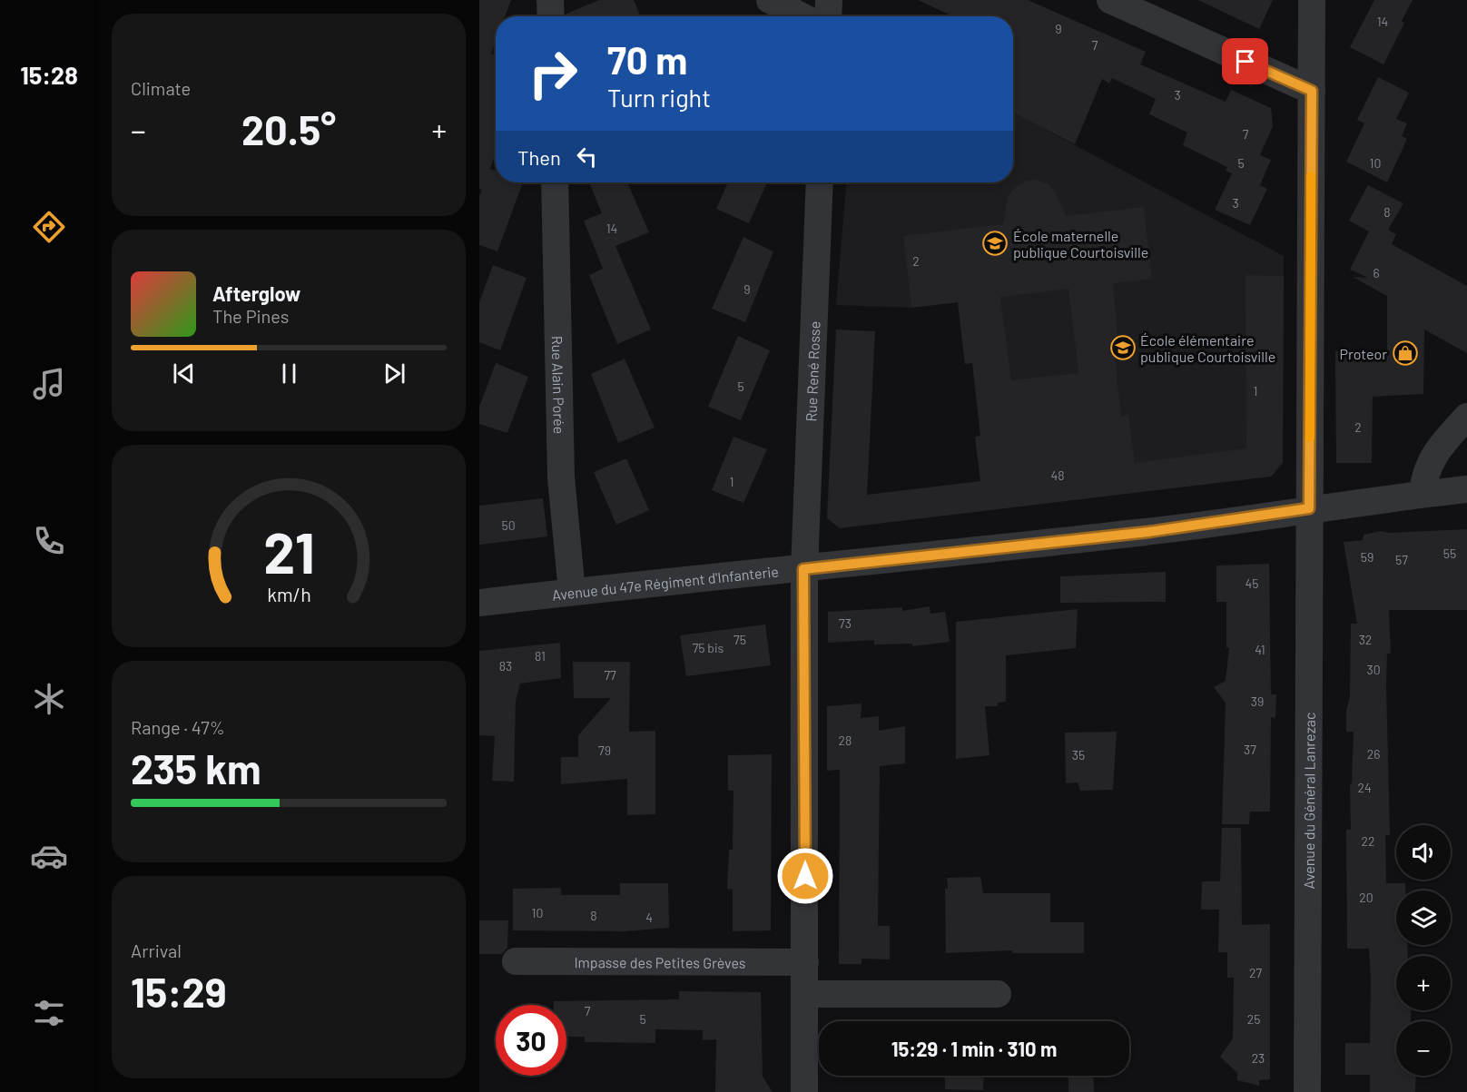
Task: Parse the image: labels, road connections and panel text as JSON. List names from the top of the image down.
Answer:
{
  "streets": {
    "street": [
      "Rue René Rosse",
      "Rue Alain Porée",
      "Avenue du 47e Régiment d'Infanterie",
      "Avenue du Général Lanrezac",
      "Impasse des Petites Grèves"
    ]
  },
  "crossings": [
    ["Rue René Rosse", "Avenue du 47e Régiment d'Infanterie"],
    ["Rue René Rosse", "Impasse des Petites Grèves"],
    ["Rue Alain Porée", "Avenue du 47e Régiment d'Infanterie"],
    ["Avenue du 47e Régiment d'Infanterie", "Avenue du Général Lanrezac"]
  ],
  "places": {
    "school or university": ["École maternelle publique Courtoisville", "École élémentaire publique Courtoisville"],
    "shop": ["Proteor"]
  },
  "house_numbers": [
    "14",
    "9",
    "7",
    "3",
    "7",
    "5",
    "10",
    "3",
    "8",
    "14",
    "2",
    "6",
    "9",
    "5",
    "1",
    "2",
    "48",
    "1",
    "50",
    "55",
    "59",
    "57",
    "45",
    "73",
    "75",
    "32",
    "75 bis",
    "41",
    "81",
    "83",
    "30",
    "77",
    "39",
    "28",
    "37",
    "79",
    "26",
    "35",
    "24",
    "22",
    "20",
    "10",
    "8",
    "4",
    "27",
    "7",
    "5",
    "25",
    "23"
  ],
  "page": {
    "tabs": "15:28",
    "tile": [
      "Climate",
      ["Range · 47%", "235 km"],
      ["Arrival", "15:29"]
    ],
    "turn": ["70 m", "Turn right"],
    "heat": ["−", "20.5°", "+"],
    "then": "Then",
    "song": ["Afterglow", "The Pines"],
    "map_buttons": ["+", "−"],
    "limit": "30",
    "trip": "15:29 · 1 min · 310 m",
    "gauge": ["21", "km/h"]
  }
}
